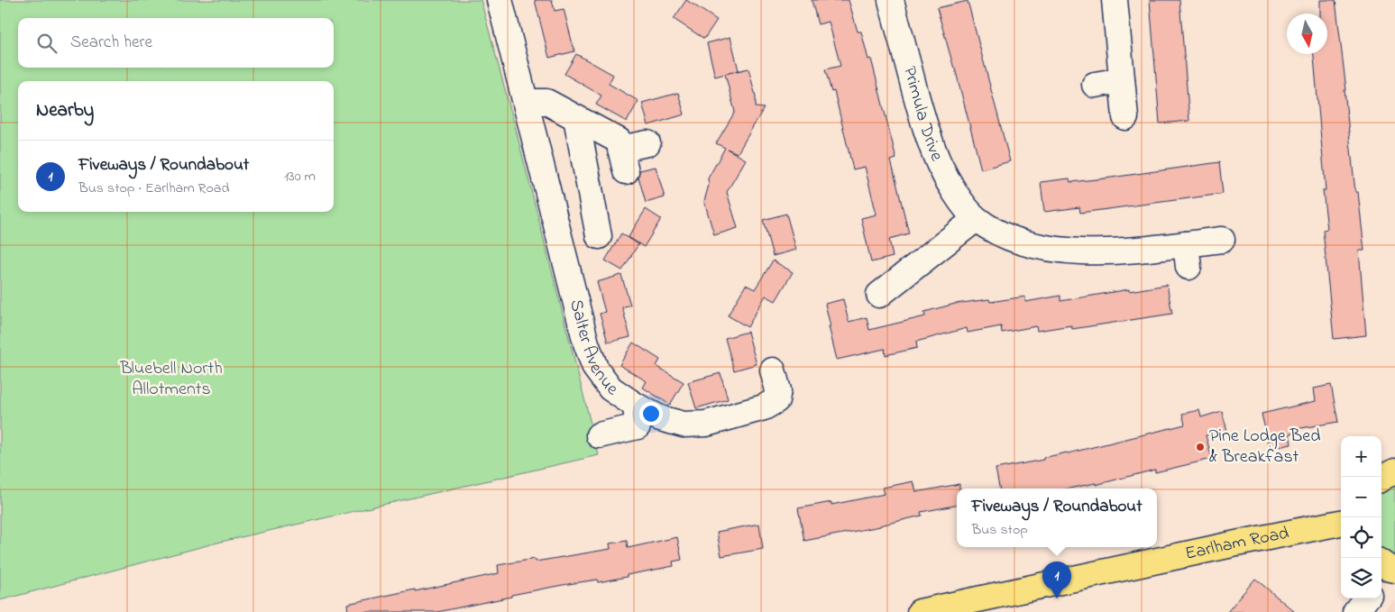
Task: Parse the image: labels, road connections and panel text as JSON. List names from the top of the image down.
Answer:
{
  "streets": {
    "main road": ["Earlham Road"],
    "street": ["Primula Drive", "Salter Avenue"]
  },
  "parks": ["Bluebell North Allotments"],
  "places": ["Pine Lodge Bed & Breakfast"],
  "north": "bottom",
  "page": {
    "search": "Search here",
    "heading": "Nearby",
    "list": [
      {
        "mark": "1",
        "name": "Fiveways / Roundabout",
        "note": "Bus stop · Earlham Road",
        "value": "130 m"
      }
    ],
    "map_buttons": ["+", "−"],
    "popup": ["Fiveways / Roundabout", "Bus stop"],
    "pins": "1"
  }
}
